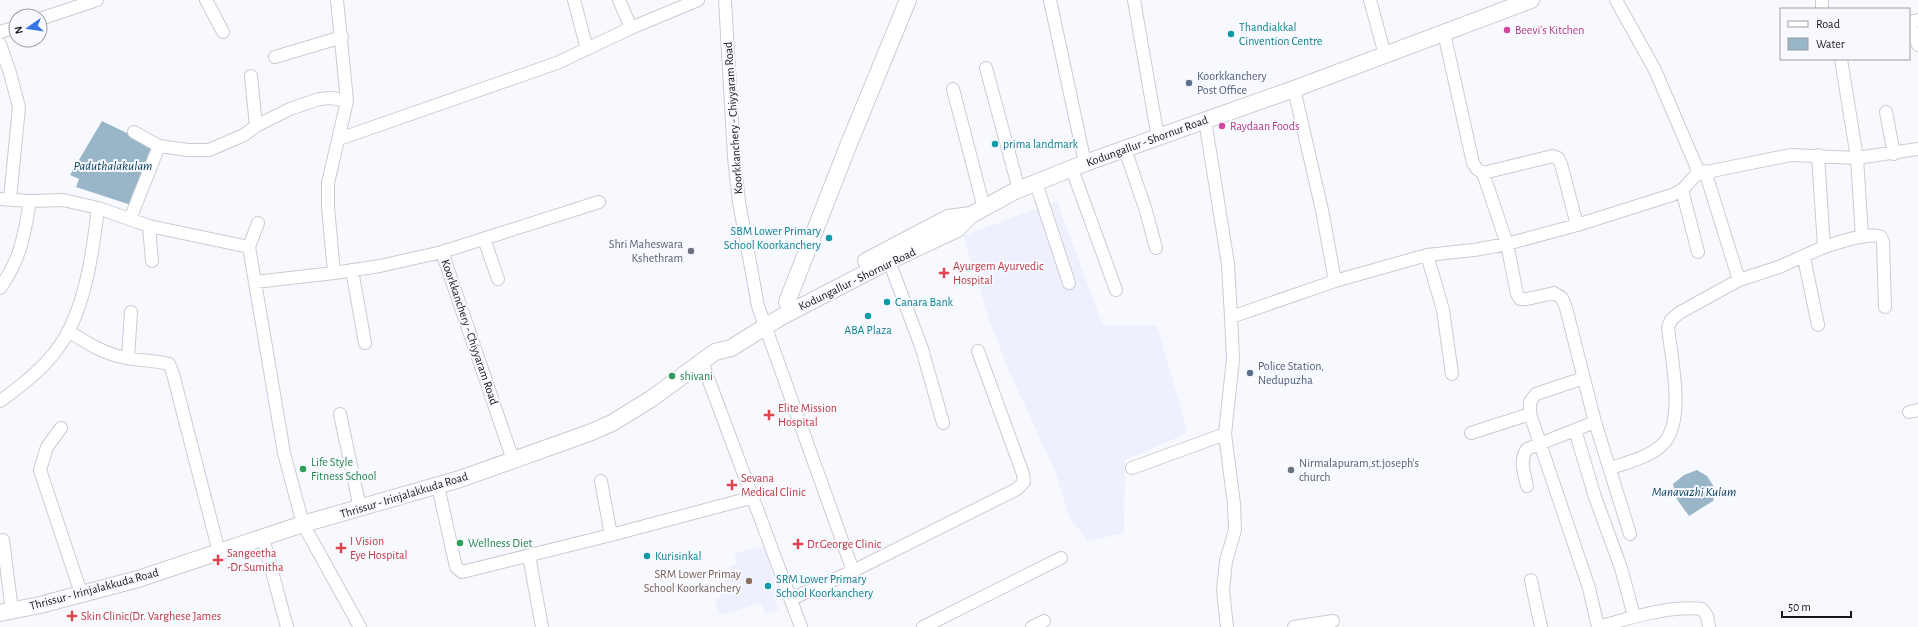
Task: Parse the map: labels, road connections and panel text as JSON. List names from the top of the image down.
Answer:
{
  "streets": {
    "main road": ["Kodungallur - Shornur Road", "Thrissur - Irinjalakkuda Road"],
    "street": ["Koorkkanchery - Chiyyaram Road"]
  },
  "crossings": [
    ["Koorkkanchery - Chiyyaram Road", "Thrissur - Irinjalakkuda Road"],
    ["Kodungallur - Shornur Road", "Thrissur - Irinjalakkuda Road"]
  ],
  "water": ["Paduthalakulam", "Manavazhi Kulam"],
  "places": {
    "other": [
      "Beevi's Kitchen",
      "Thandiakkal Cinvention Centre",
      "Koorkkanchery Post Office",
      "Raydaan Foods",
      "prima landmark",
      "SBM Lower Primary School Koorkanchery",
      "Shri Maheswara Kshethram",
      "Canara Bank",
      "ABA Plaza",
      "Police Station, Nedupuzha",
      "shivani",
      "Life Style Fitness School",
      "Nirmalapuram,st.joseph's church",
      "Wellness Diet",
      "Kurisinkal",
      "SRM Lower Primay School Koorkanchery",
      "SRM Lower Primary School Koorkanchery"
    ],
    "health": [
      "Ayurgem Ayurvedic Hospital",
      "Elite Mission Hospital",
      "Sevana Medical Clinic",
      "Dr.George Clinic",
      "I Vision Eye Hospital",
      "Sangeetha -Dr.Sumitha",
      "Skin Clinic(Dr. Varghese James"
    ]
  },
  "legend": ["Road", "Water"],
  "scale_bar": "50 m",
  "north": "left"
}
